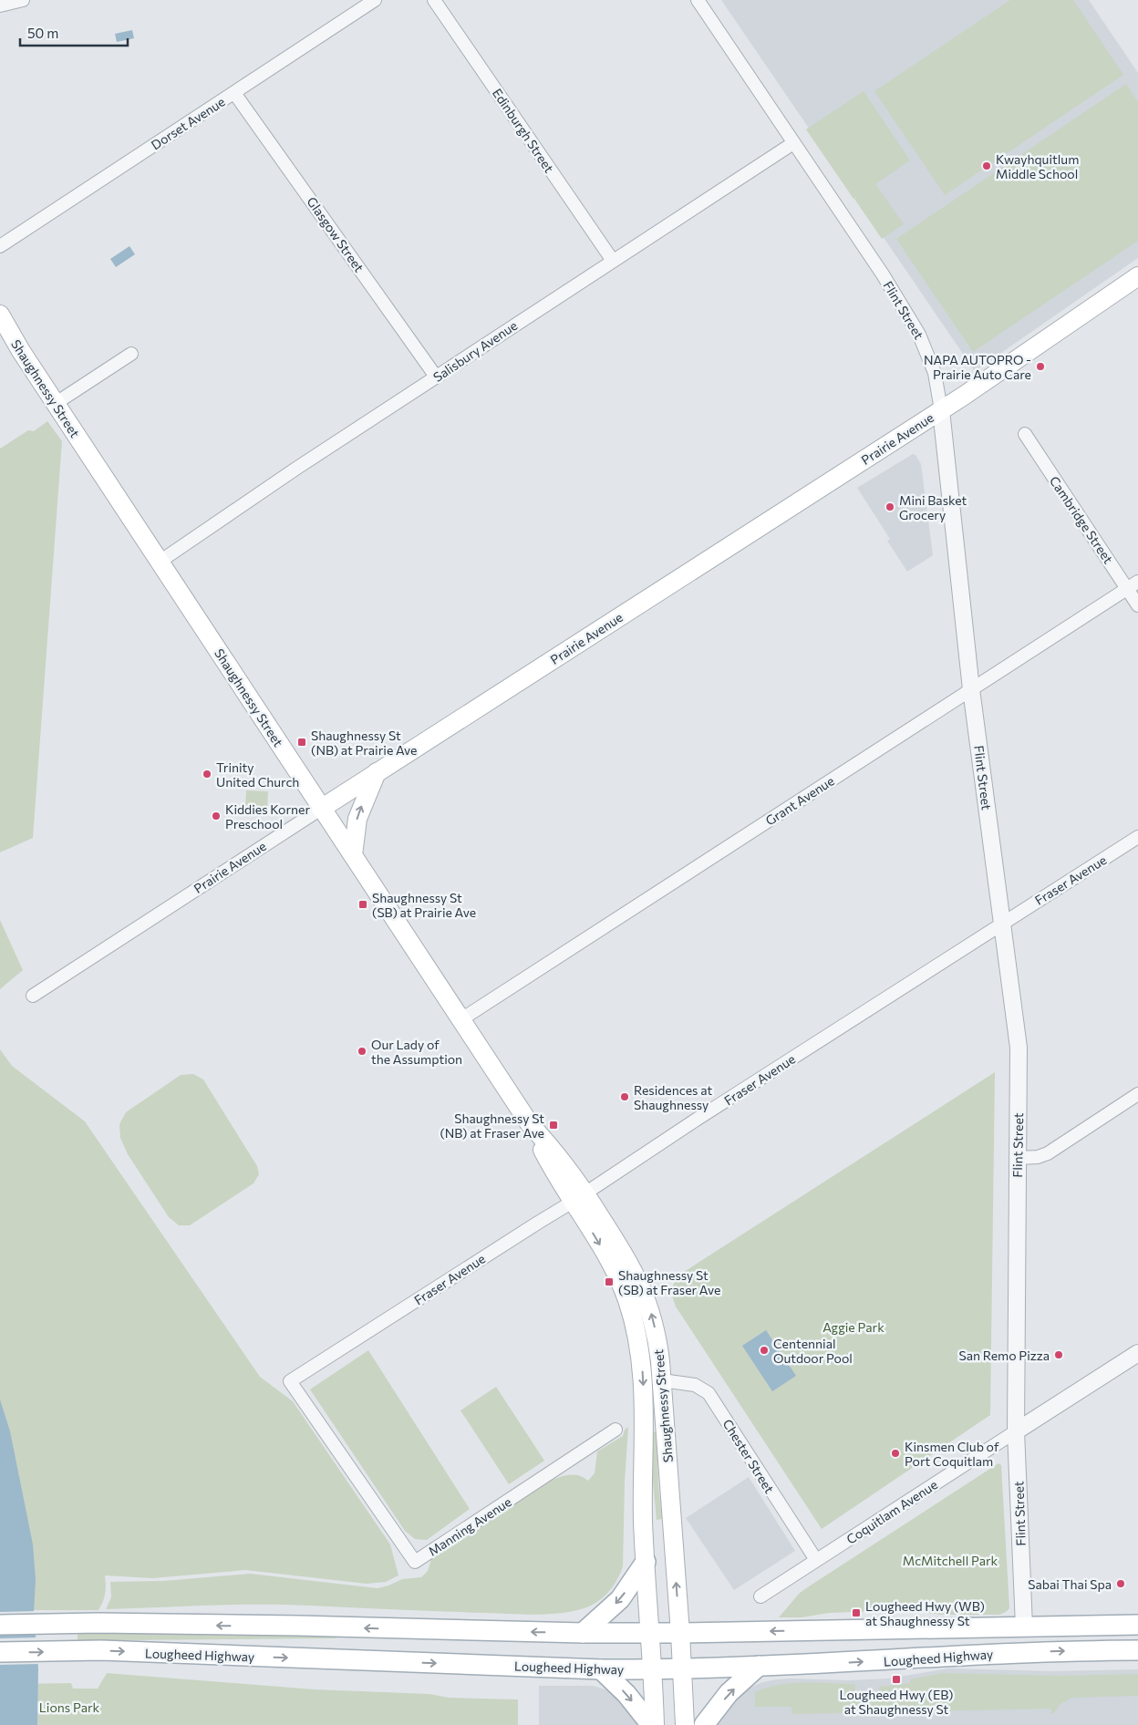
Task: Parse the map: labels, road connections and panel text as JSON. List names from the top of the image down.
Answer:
{
  "streets": {
    "main road": ["Shaughnessy Street", "Prairie Avenue", "Lougheed Highway"],
    "street": [
      "Dorset Avenue",
      "Edinburgh Street",
      "Glasgow Street",
      "Flint Street",
      "Salisbury Avenue",
      "Cambridge Street",
      "Grant Avenue",
      "Fraser Avenue",
      "Chester Street",
      "Coquitlam Avenue",
      "Manning Avenue"
    ]
  },
  "crossings": [
    ["Dorset Avenue", "Glasgow Street"],
    ["Edinburgh Street", "Salisbury Avenue"],
    ["Glasgow Street", "Salisbury Avenue"],
    ["Flint Street", "Salisbury Avenue"],
    ["Flint Street", "Prairie Avenue"],
    ["Flint Street", "Grant Avenue"],
    ["Flint Street", "Fraser Avenue"],
    ["Flint Street", "Coquitlam Avenue"],
    ["Salisbury Avenue", "Shaughnessy Street"],
    ["Shaughnessy Street", "Prairie Avenue"],
    ["Shaughnessy Street", "Grant Avenue"],
    ["Shaughnessy Street", "Fraser Avenue"],
    ["Shaughnessy Street", "Chester Street"],
    ["Shaughnessy Street", "Lougheed Highway"],
    ["Cambridge Street", "Grant Avenue"],
    ["Fraser Avenue", "Manning Avenue"],
    ["Chester Street", "Coquitlam Avenue"]
  ],
  "parks": ["Aggie Park", "McMitchell Park", "Lions Park"],
  "places": {
    "other": [
      "Kwayhquitlum Middle School",
      "NAPA AUTOPRO - Prairie Auto Care",
      "Mini Basket Grocery",
      "Trinity United Church",
      "Kiddies Korner Preschool",
      "Our Lady of the Assumption",
      "Residences at Shaughnessy",
      "Centennial Outdoor Pool",
      "San Remo Pizza",
      "Kinsmen Club of Port Coquitlam",
      "Sabai Thai Spa"
    ],
    "transit": [
      "Shaughnessy St (NB) at Prairie Ave",
      "Shaughnessy St (SB) at Prairie Ave",
      "Shaughnessy St (NB) at Fraser Ave",
      "Shaughnessy St (SB) at Fraser Ave",
      "Lougheed Hwy (WB) at Shaughnessy St",
      "Lougheed Hwy (EB) at Shaughnessy St"
    ]
  },
  "scale_bar": "50 m"
}
